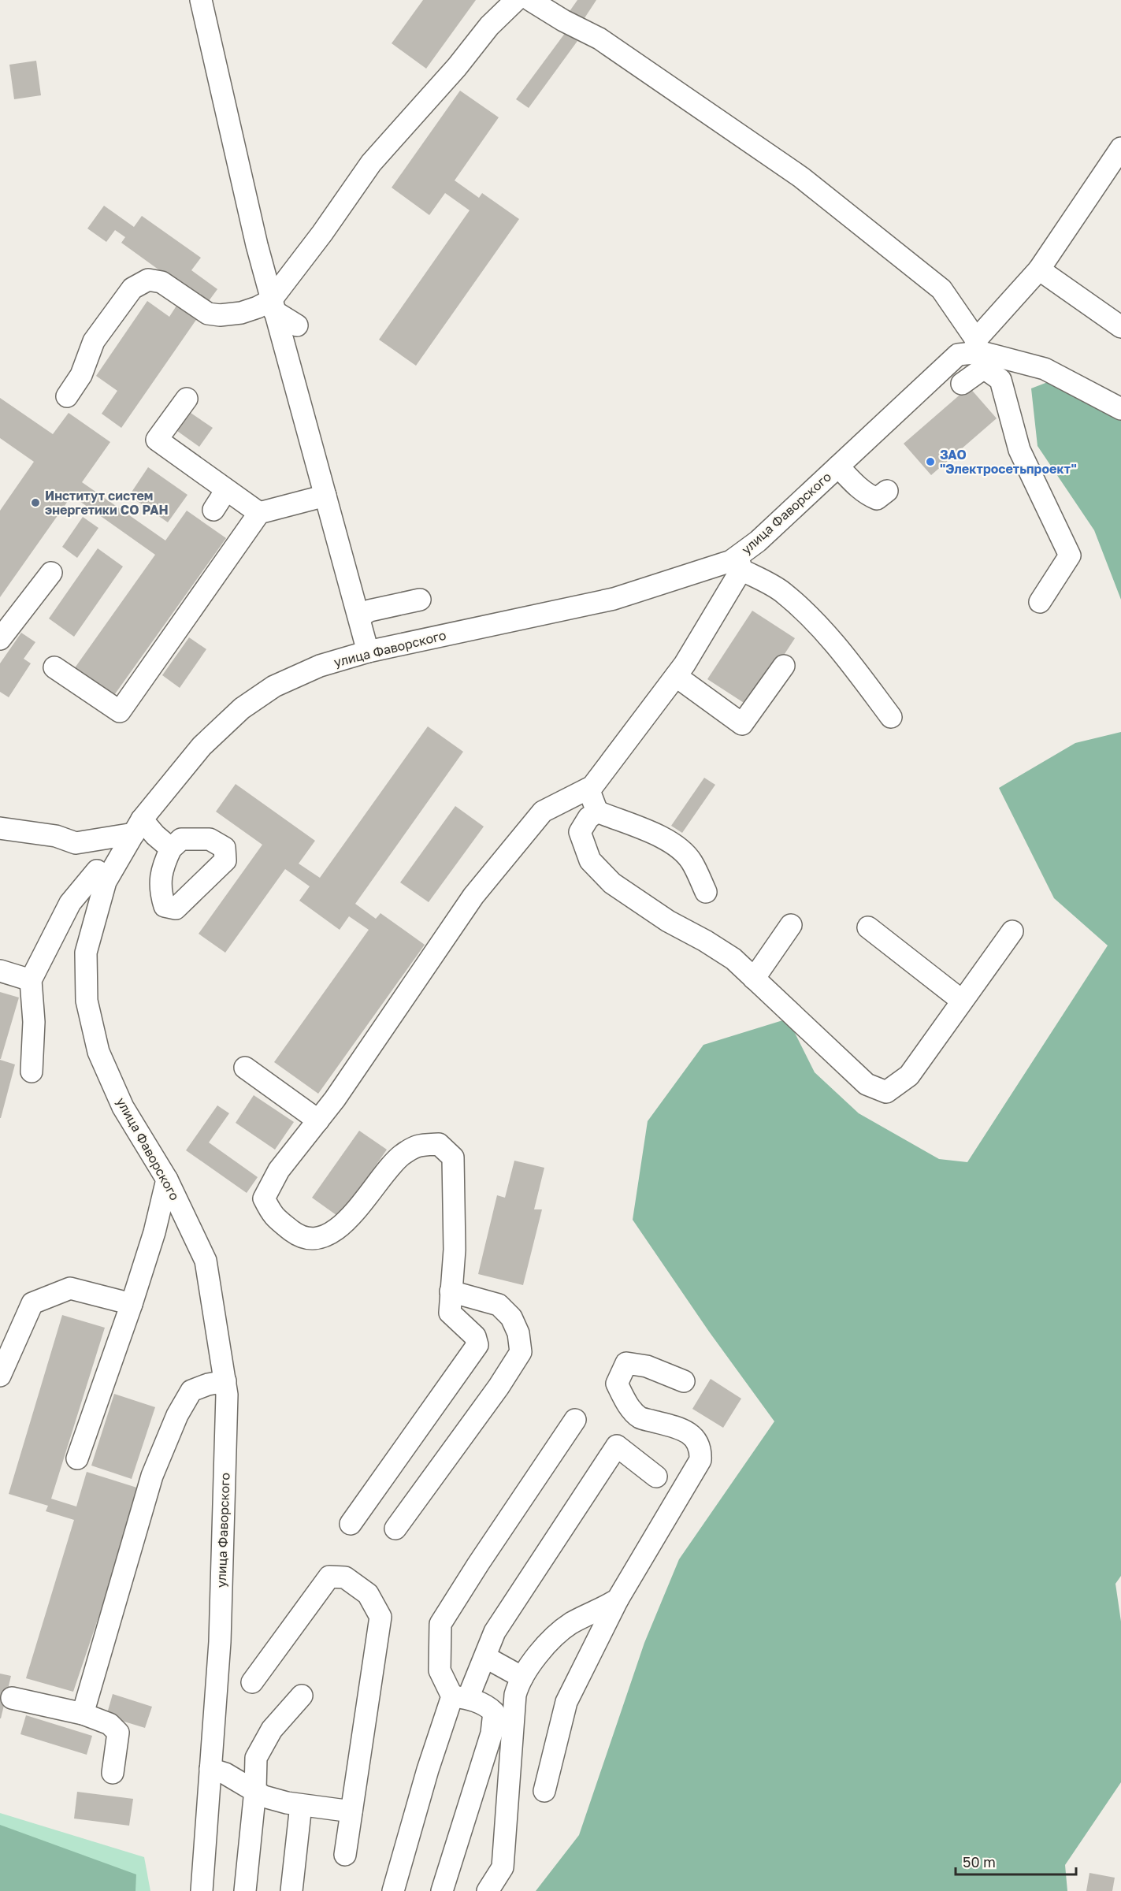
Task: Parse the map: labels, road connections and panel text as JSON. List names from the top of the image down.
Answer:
{
  "streets": {
    "street": ["улица Фаворского"]
  },
  "places": ["ЗАО \"Электросетьпроект\"", "Институт систем энергетики СО РАН"],
  "scale_bar": "50 m"
}
